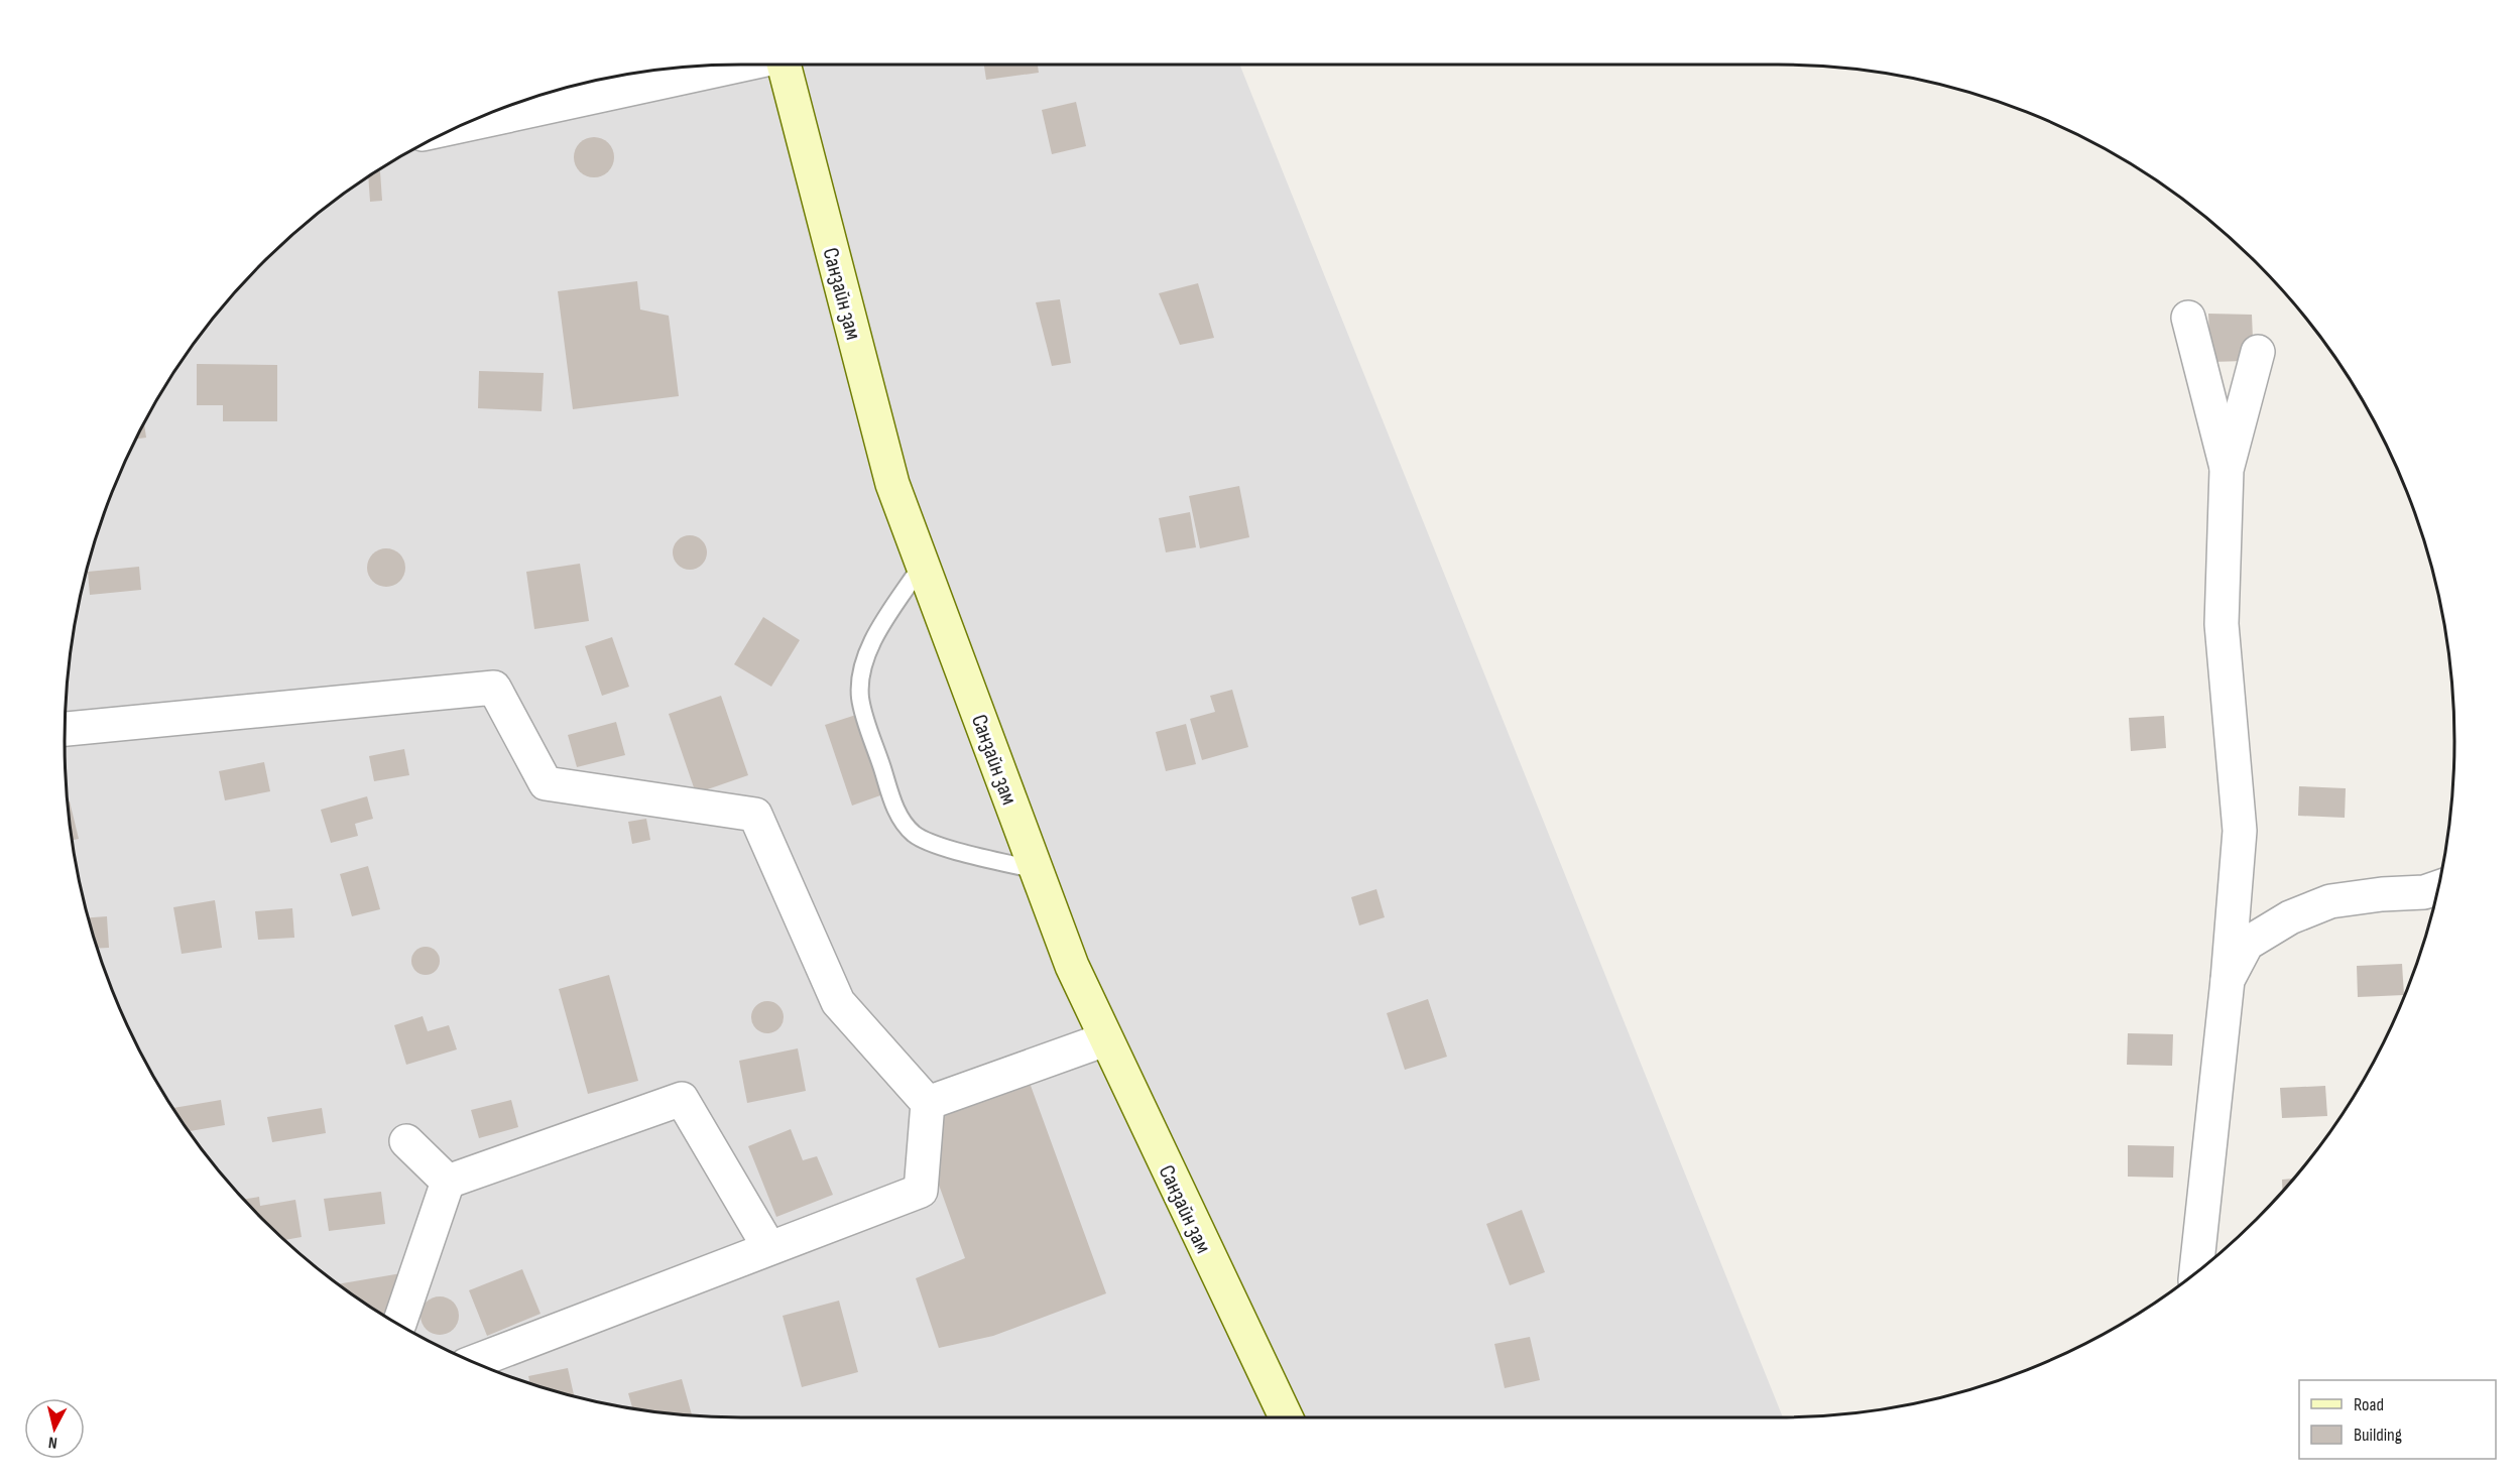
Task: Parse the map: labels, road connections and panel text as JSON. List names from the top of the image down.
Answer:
{
  "streets": {
    "main road": ["Санзайн зам"]
  },
  "legend": ["Road", "Building"],
  "north": "bottom"
}
